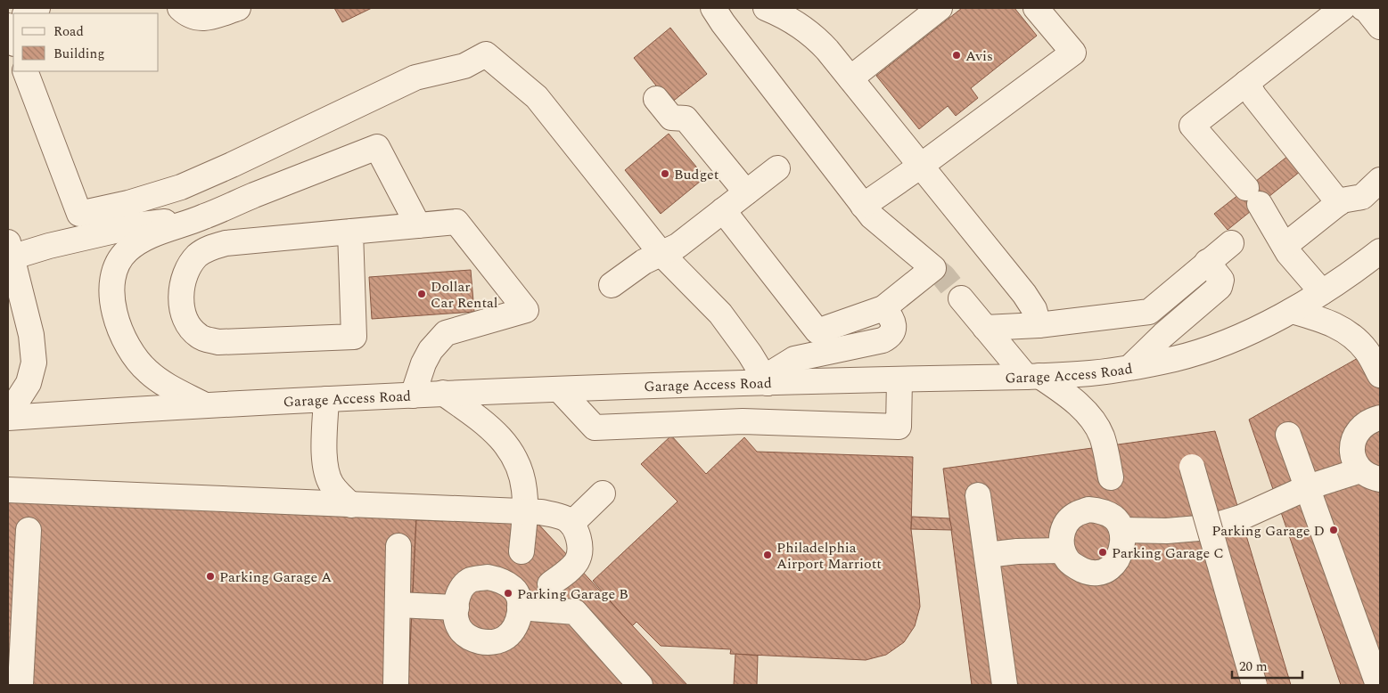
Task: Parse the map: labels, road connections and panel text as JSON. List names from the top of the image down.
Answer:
{
  "streets": {
    "street": ["Garage Access Road"]
  },
  "places": [
    "Avis",
    "Budget",
    "Dollar Car Rental",
    "Parking Garage D",
    "Parking Garage C",
    "Philadelphia Airport Marriott",
    "Parking Garage A",
    "Parking Garage B"
  ],
  "legend": ["Road", "Building"],
  "scale_bar": "20 m"
}
